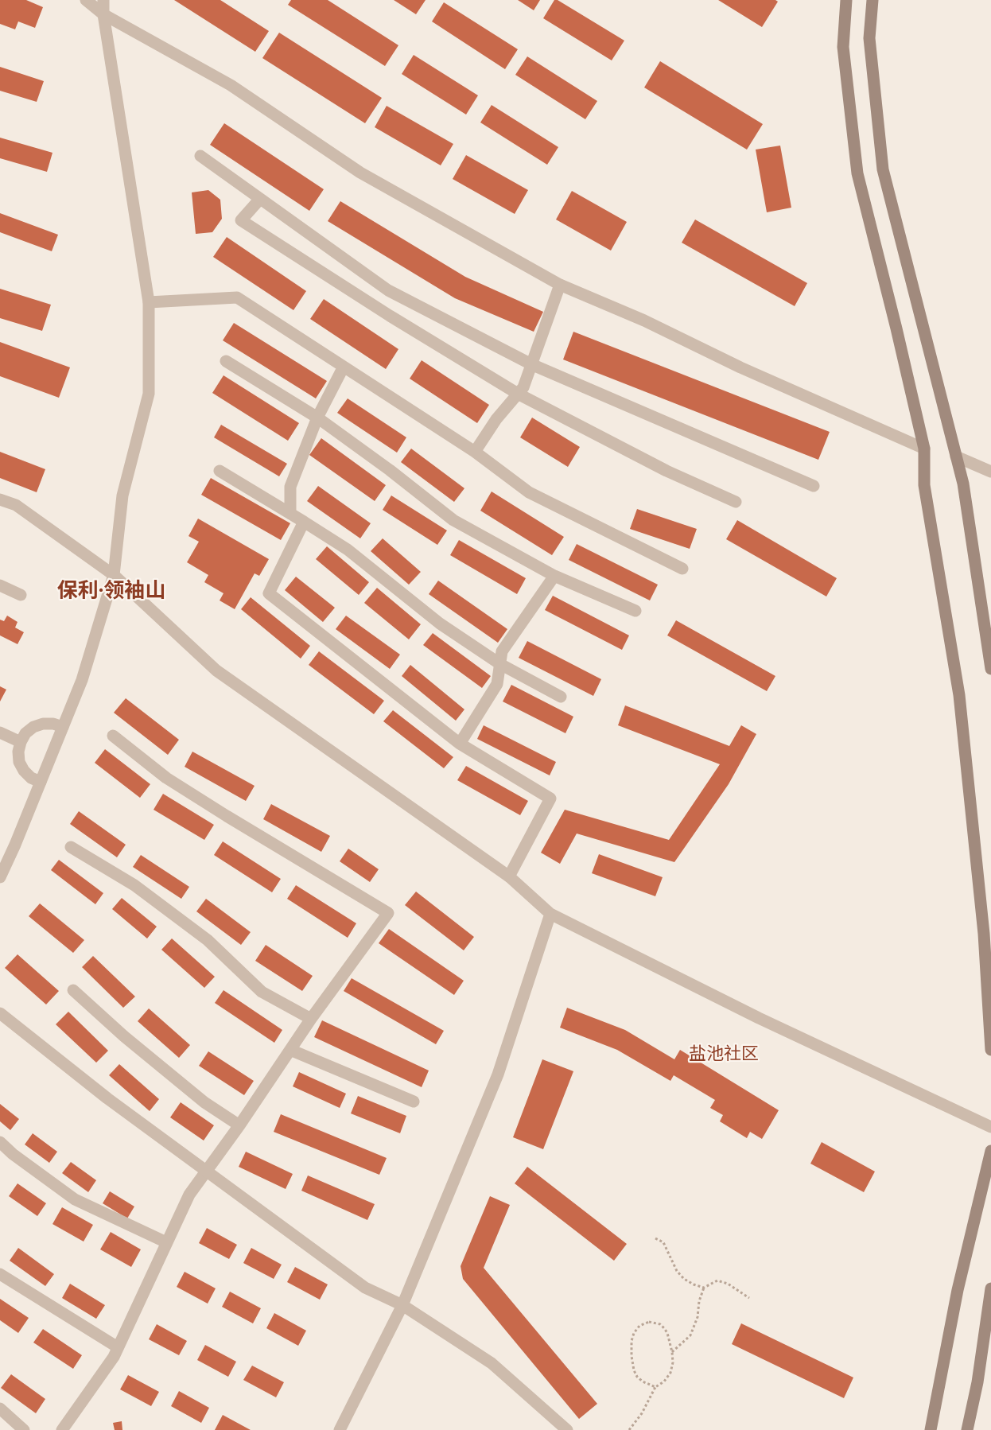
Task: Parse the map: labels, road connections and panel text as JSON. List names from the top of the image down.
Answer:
{
  "districts": ["保利·领袖山", "盐池社区"]
}
